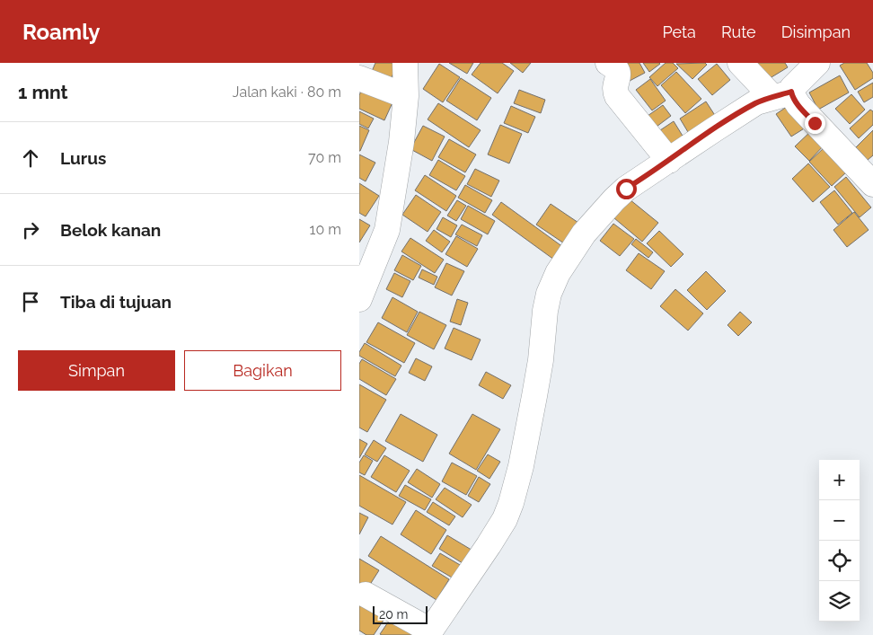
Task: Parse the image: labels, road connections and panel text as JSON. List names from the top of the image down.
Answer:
{
  "scale_bar": "20 m",
  "page": {
    "header": "Roamly",
    "nav": ["Peta", "Rute", "Disimpan"],
    "heading": ["1 mnt", "Jalan kaki · 80 m"],
    "list": [
      ["Lurus", "70 m"],
      ["Belok kanan", "10 m"],
      "Tiba di tujuan"
    ],
    "buttons": ["Simpan", "Bagikan"],
    "map_buttons": ["+", "−"],
    "scale": "20 m"
  }
}
